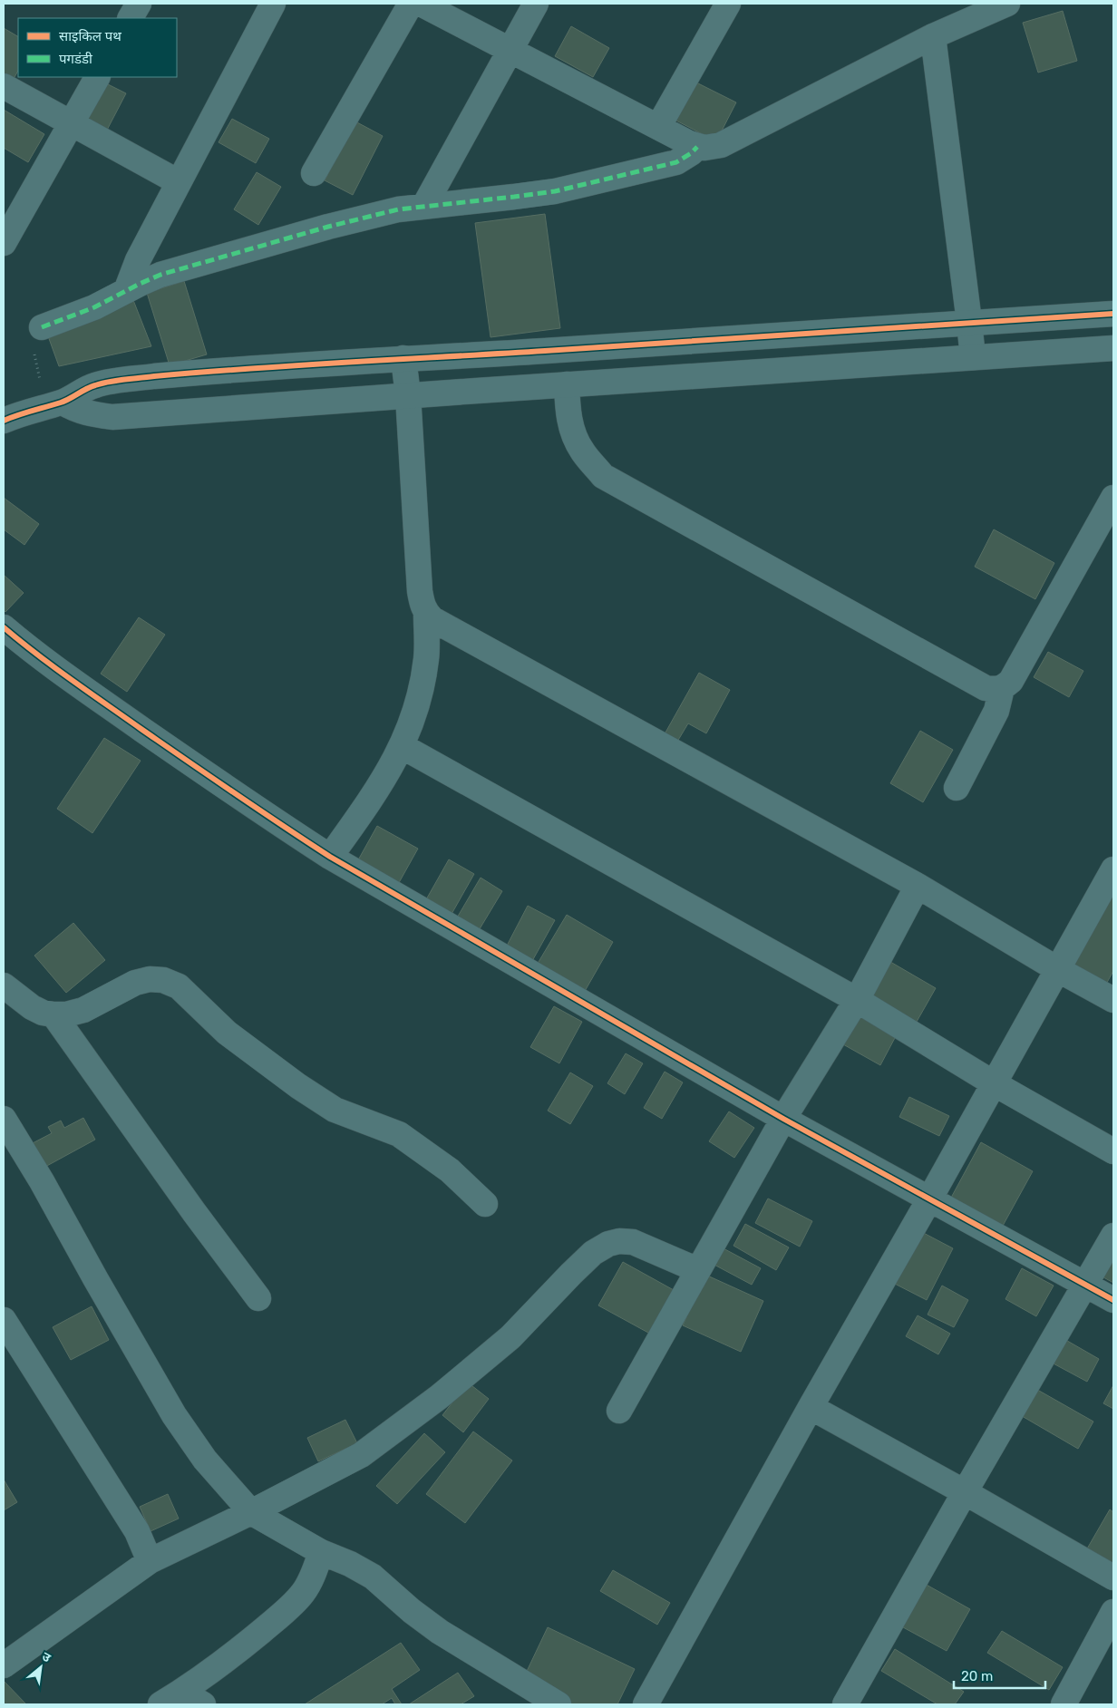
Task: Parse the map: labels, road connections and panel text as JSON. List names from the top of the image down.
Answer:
{
  "legend": ["साइकिल पथ", "पगडंडी"],
  "scale_bar": "20 m",
  "north": "top right"
}
